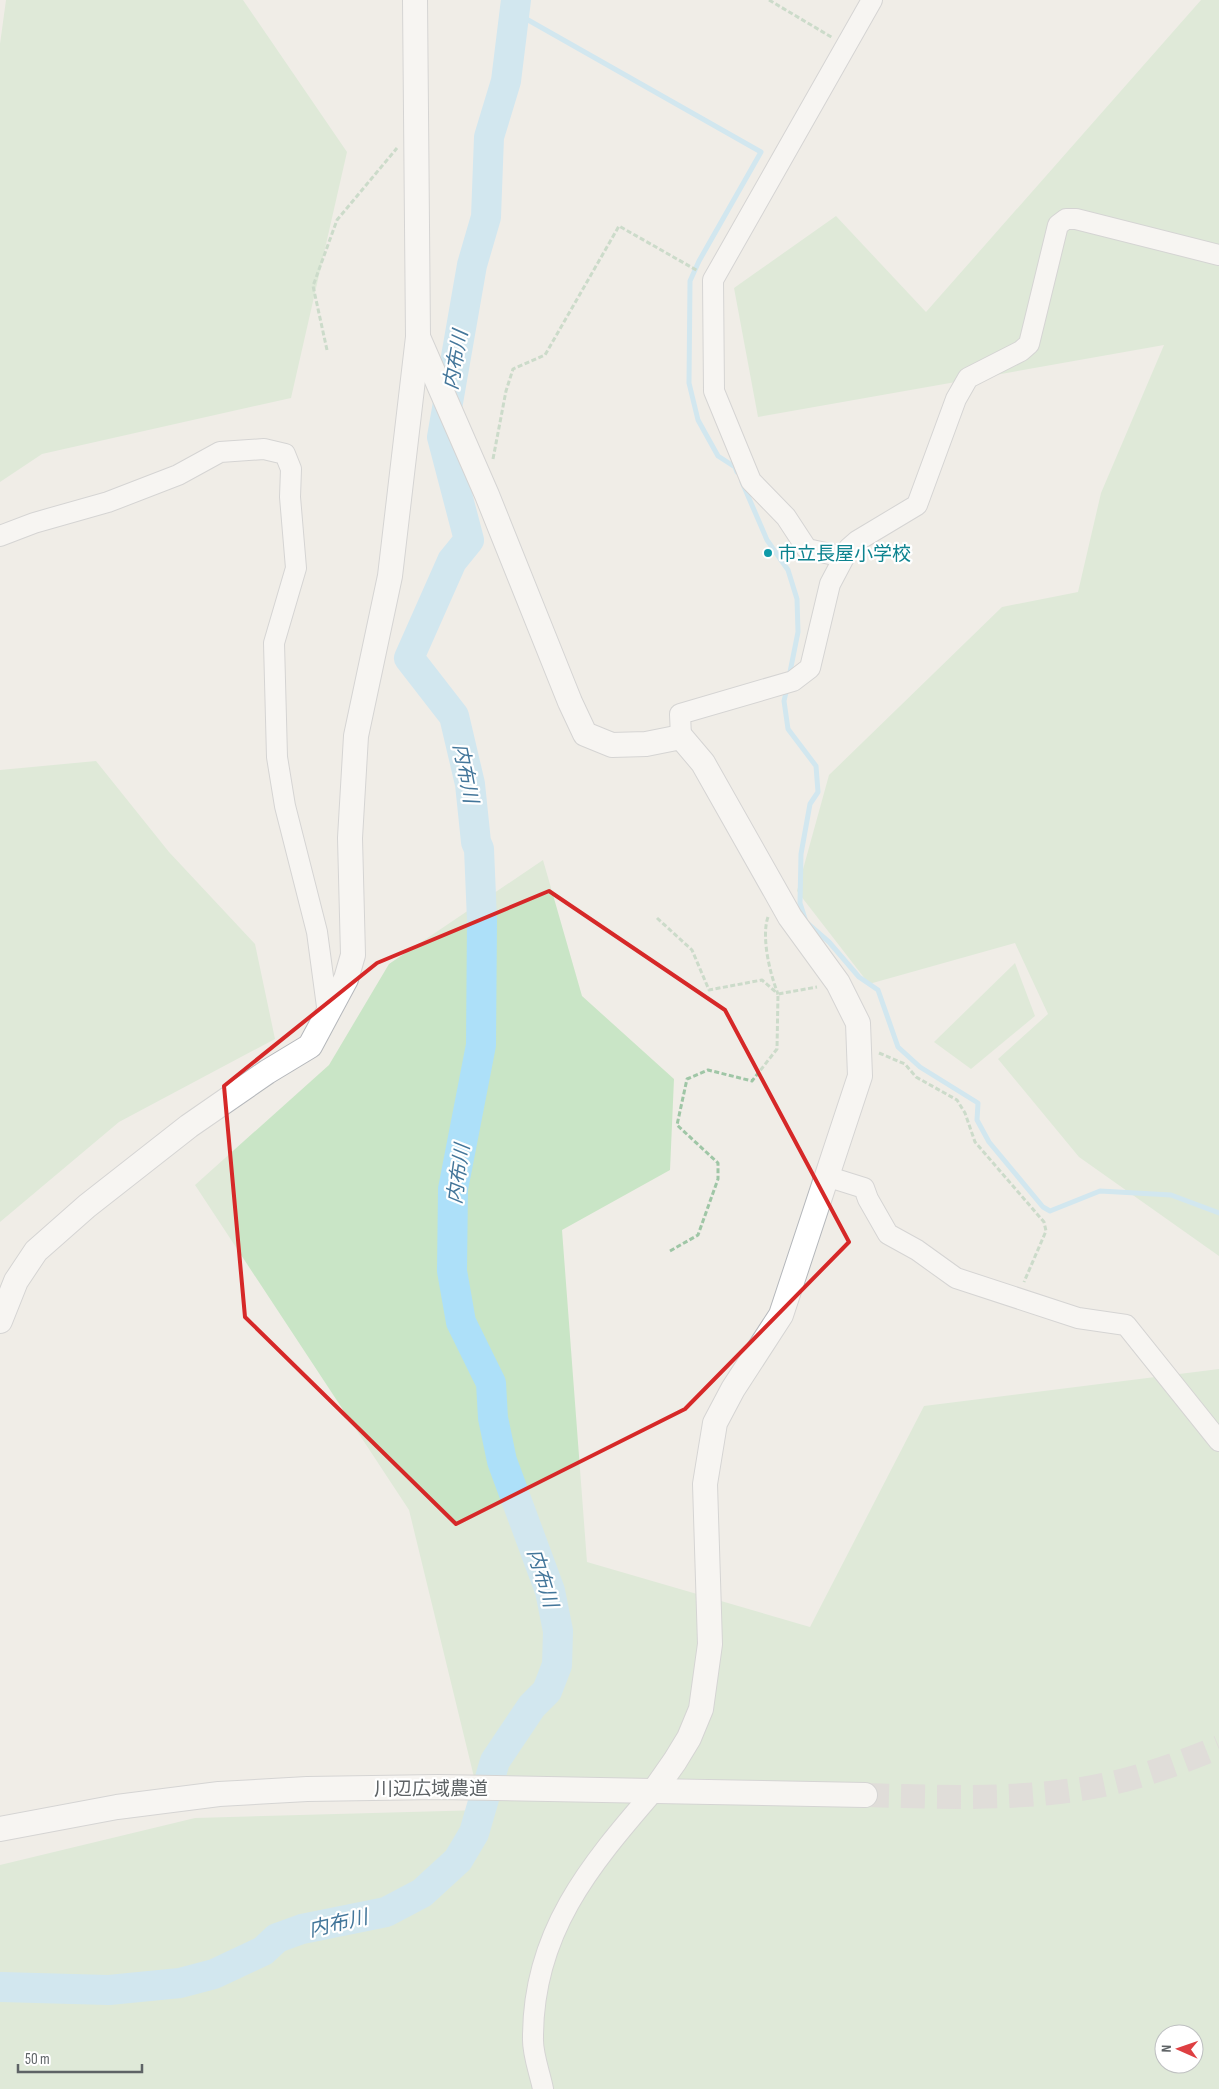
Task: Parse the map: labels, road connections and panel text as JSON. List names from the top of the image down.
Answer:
{
  "streets": {
    "street": ["川辺広域農道"]
  },
  "water": ["内布川"],
  "places": ["市立長屋小学校"],
  "scale_bar": "50 m",
  "north": "left"
}
